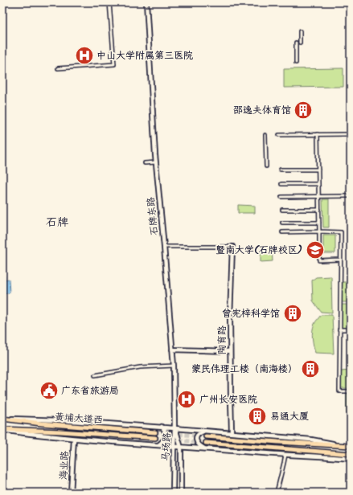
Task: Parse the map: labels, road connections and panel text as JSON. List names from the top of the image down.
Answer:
{
  "streets": {
    "main road": [
      "石牌东路",
      "陶育路",
      "黄埔大道西",
      "马场路",
      "海业路"
    ]
  },
  "crossings": [
    ["石牌东路", "马场路"]
  ],
  "districts": ["石牌"],
  "places": {
    "hospital": ["中山大学附属第三医院", "广州长安医院"],
    "building": [
      "邵逸夫体育馆",
      "曾宪梓科学馆",
      "蒙民伟理工楼（南海楼）",
      "易通大厦"
    ],
    "school or university": ["暨南大学(石牌校区)"],
    "public building": ["广东省旅游局"]
  }
}
